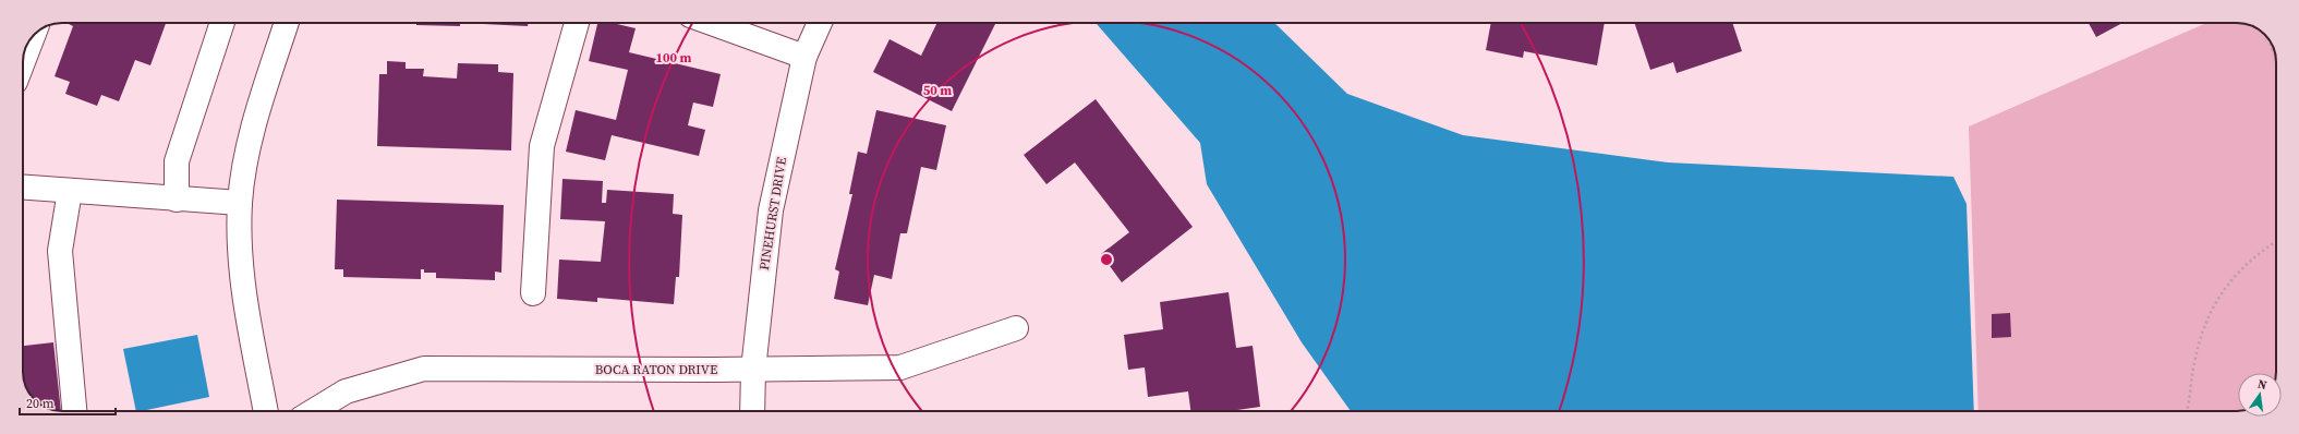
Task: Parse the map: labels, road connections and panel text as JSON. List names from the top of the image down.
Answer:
{
  "streets": {
    "street": ["PINEHURST DRIVE", "BOCA RATON DRIVE"]
  },
  "crossings": [
    ["PINEHURST DRIVE", "BOCA RATON DRIVE"]
  ],
  "scale_bar": "20 m",
  "north": "top",
  "rings": ["100 m", "50 m"]
}
